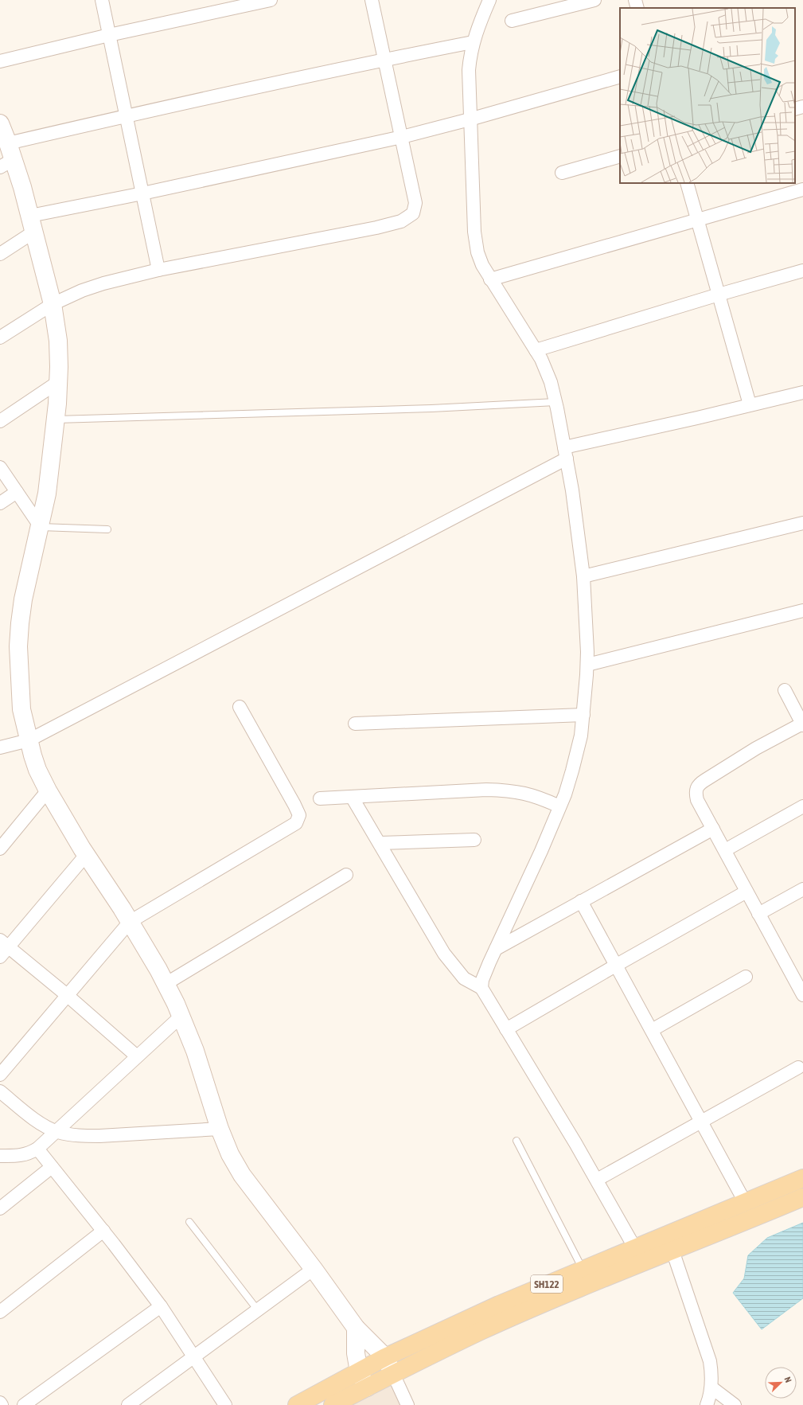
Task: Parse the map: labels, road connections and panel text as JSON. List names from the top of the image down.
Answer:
{
  "streets": {
    "main road": ["SH122"]
  },
  "north": "top right"
}
